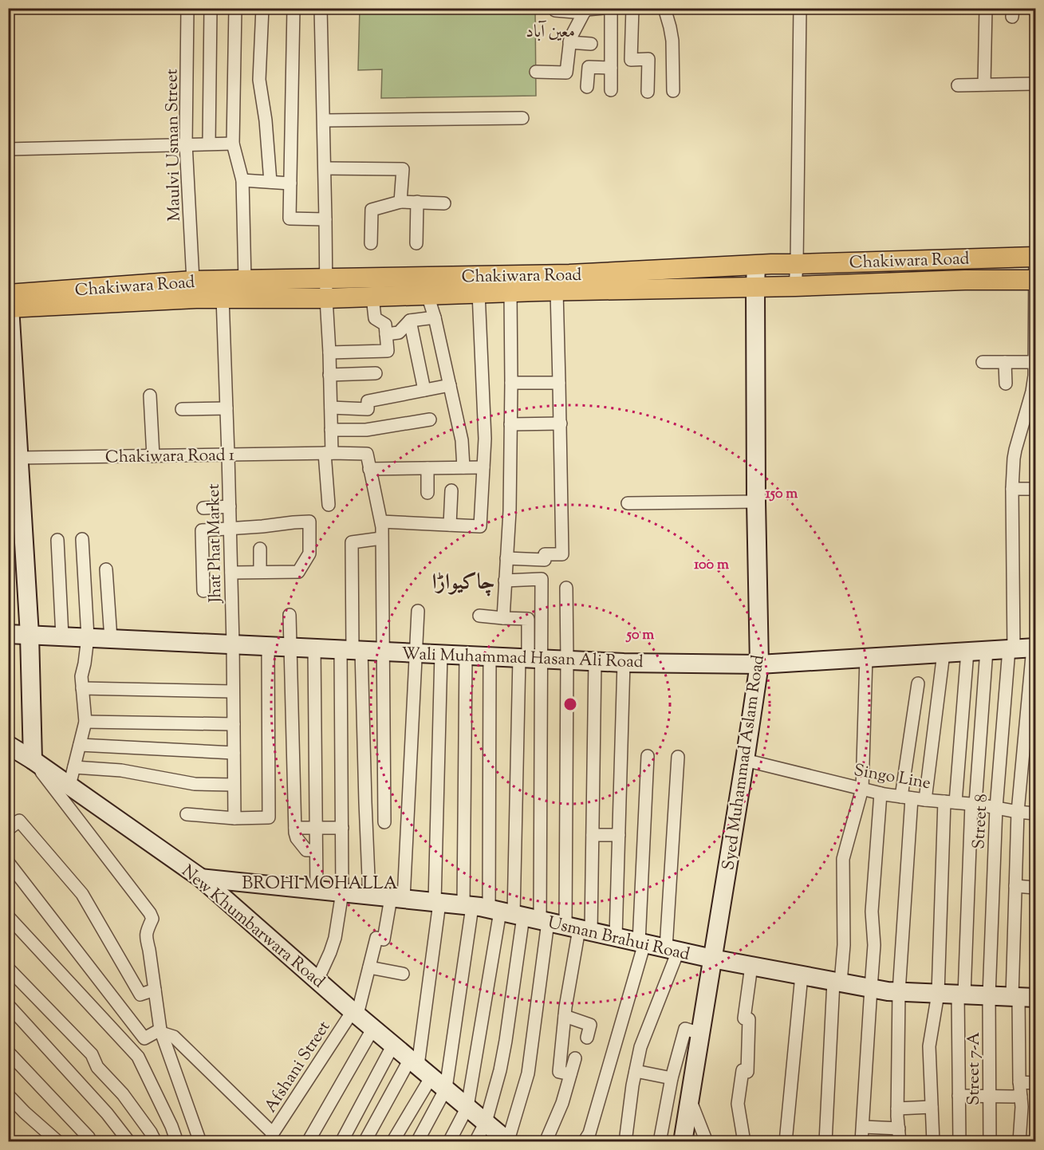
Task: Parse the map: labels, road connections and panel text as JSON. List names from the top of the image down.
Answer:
{
  "streets": {
    "main road": ["Chakiwara Road"],
    "street": [
      "Maulvi Usman Street",
      "Chakiwara Road 1",
      "Jhat Phat Market",
      "Wali Muhammad Hasan Ali Road",
      "Syed Muhammad Aslam Road",
      "Singo Line",
      "Street 8",
      "New Khumbarwara Road",
      "Usman Brahui Road",
      "Afshani Street",
      "Street 7-A"
    ]
  },
  "crossings": [
    ["Maulvi Usman Street", "Chakiwara Road"],
    ["Chakiwara Road", "Jhat Phat Market"],
    ["Chakiwara Road", "Syed Muhammad Aslam Road"],
    ["Chakiwara Road", "Street 8"],
    ["Chakiwara Road 1", "Jhat Phat Market"],
    ["Jhat Phat Market", "Wali Muhammad Hasan Ali Road"],
    ["Wali Muhammad Hasan Ali Road", "Syed Muhammad Aslam Road"],
    ["Wali Muhammad Hasan Ali Road", "Street 8"],
    ["Syed Muhammad Aslam Road", "Singo Line"],
    ["Syed Muhammad Aslam Road", "Usman Brahui Road"],
    ["Singo Line", "Street 8"],
    ["Street 8", "Usman Brahui Road"],
    ["Street 8", "Street 7-A"],
    ["New Khumbarwara Road", "Usman Brahui Road"],
    ["New Khumbarwara Road", "Afshani Street"],
    ["Usman Brahui Road", "Afshani Street"],
    ["Usman Brahui Road", "Street 7-A"]
  ],
  "districts": ["معین آباد", "چاکیواڑا", "BROHI MOHALLA"],
  "rings": ["150 m", "100 m", "50 m"]
}
